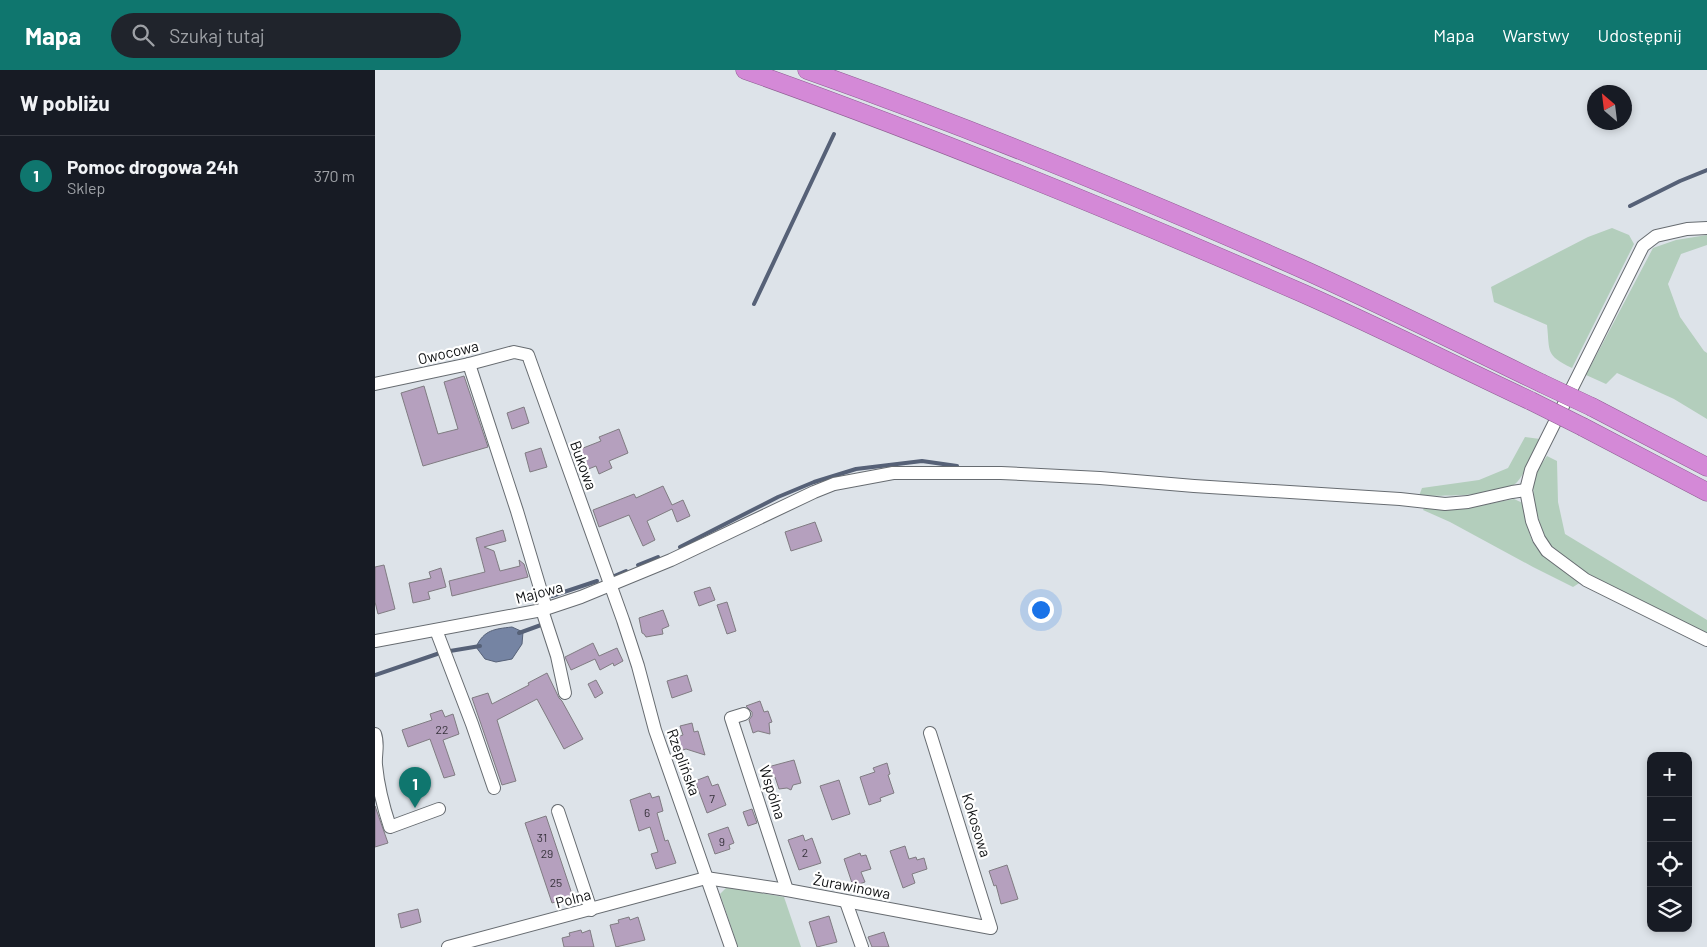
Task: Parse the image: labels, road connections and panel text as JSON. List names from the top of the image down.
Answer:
{
  "streets": {
    "street": [
      "Owocowa",
      "Bukowa",
      "Majowa",
      "Rzeplińska",
      "Wspólna",
      "Kokosowa",
      "Żurawinowa",
      "Polna"
    ]
  },
  "crossings": [
    ["Owocowa", "Bukowa"],
    ["Bukowa", "Majowa"],
    ["Bukowa", "Rzeplińska"],
    ["Majowa", "Rzeplińska"],
    ["Rzeplińska", "Żurawinowa"],
    ["Rzeplińska", "Polna"],
    ["Wspólna", "Żurawinowa"],
    ["Kokosowa", "Żurawinowa"],
    ["Żurawinowa", "Polna"]
  ],
  "house_numbers": [
    "22",
    "7",
    "6",
    "31",
    "9",
    "2",
    "29",
    "25"
  ],
  "north": "top left",
  "page": {
    "header": "Mapa",
    "search": "Szukaj tutaj",
    "nav": ["Mapa", "Warstwy", "Udostępnij"],
    "heading": "W pobliżu",
    "list": [
      {
        "mark": "1",
        "name": "Pomoc drogowa 24h",
        "note": "Sklep",
        "value": "370 m"
      }
    ],
    "map_buttons": ["+", "−"],
    "pins": "1"
  }
}
